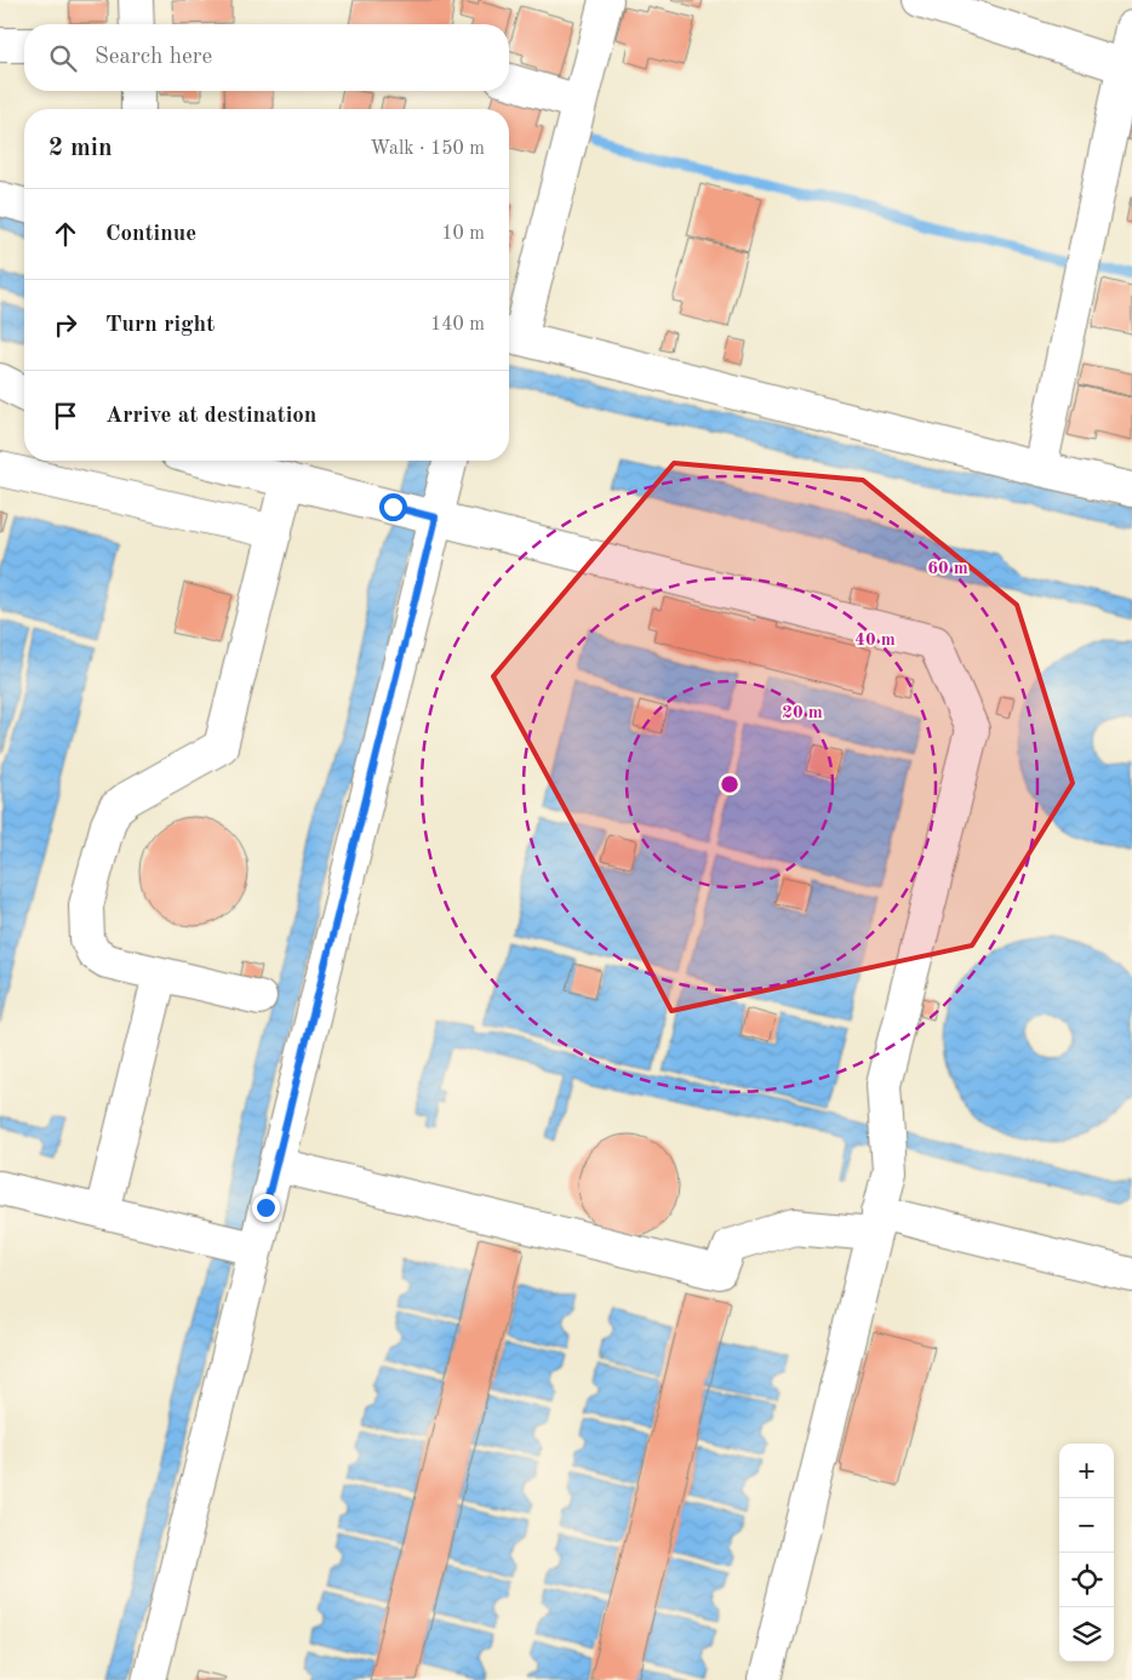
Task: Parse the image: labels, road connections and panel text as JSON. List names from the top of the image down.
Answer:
{
  "page": {
    "search": "Search here",
    "heading": ["2 min", "Walk · 150 m"],
    "list": [
      ["Continue", "10 m"],
      ["Turn right", "140 m"],
      "Arrive at destination"
    ],
    "map_buttons": ["+", "−"]
  },
  "rings": ["60 m", "40 m", "20 m"]
}
